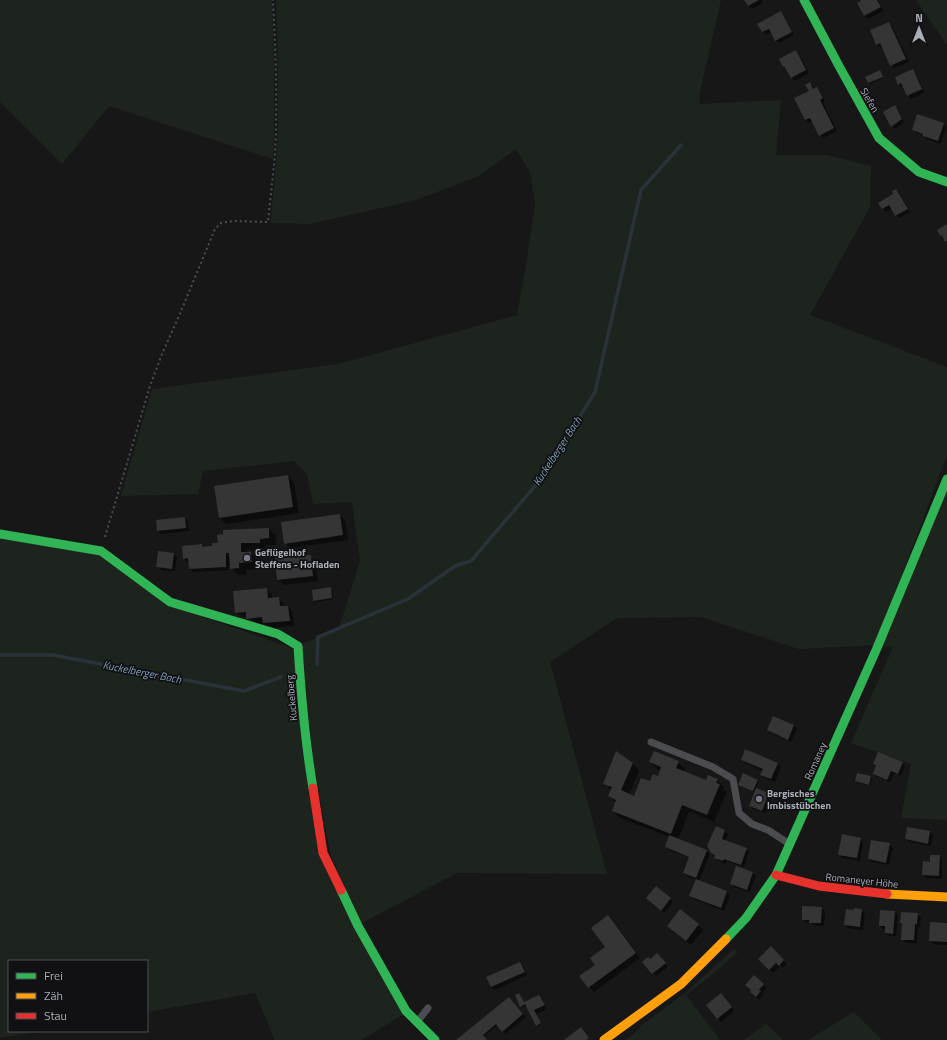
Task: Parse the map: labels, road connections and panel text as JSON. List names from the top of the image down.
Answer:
{
  "streets": {
    "street": [
      "Siefen",
      "Kuckelberg",
      "Romaney",
      "Romaneyer Höhe"
    ]
  },
  "crossings": [
    ["Romaney", "Romaneyer Höhe"]
  ],
  "water": ["Kuckelberger Bach"],
  "places": ["Geflügelhof Steffens - Hofladen", "Bergisches Imbisstübchen"],
  "legend": ["Frei", "Zäh", "Stau"],
  "north": "top"
}
